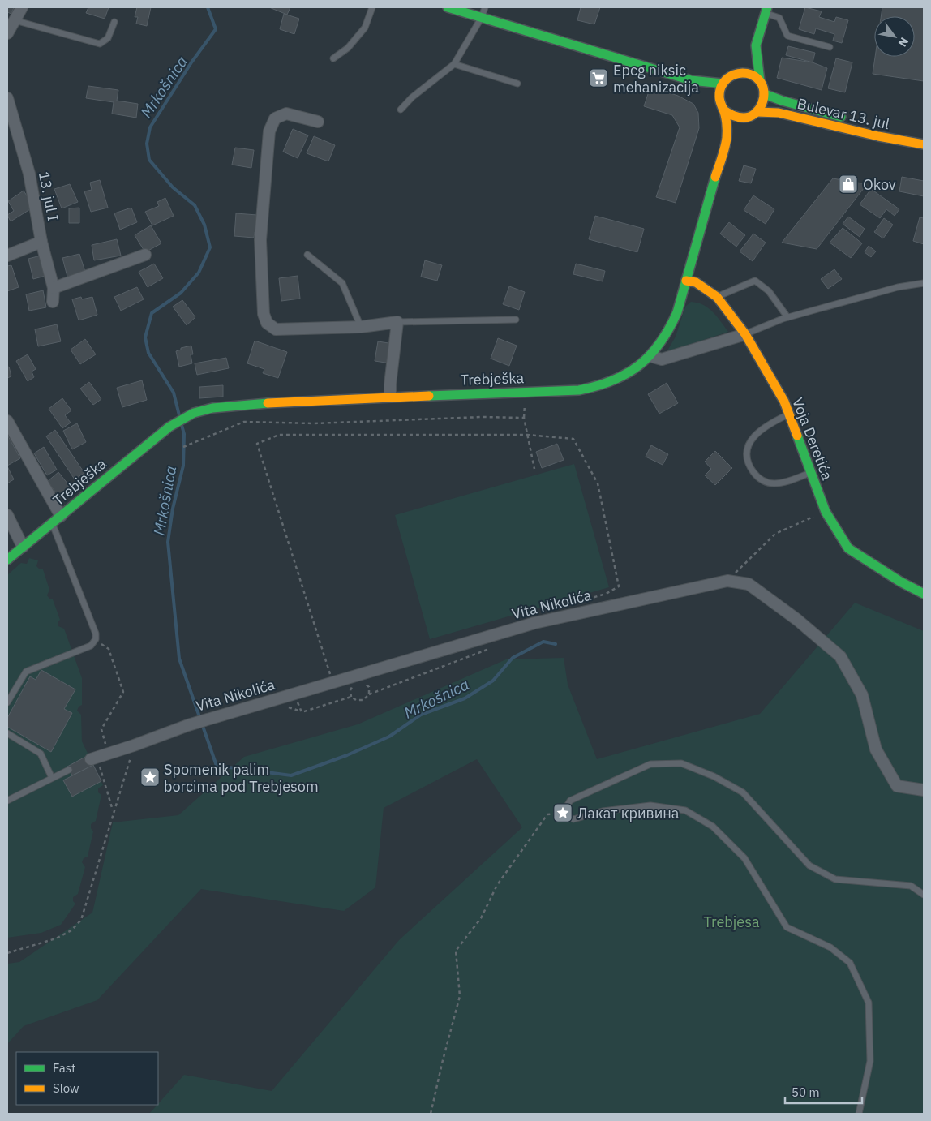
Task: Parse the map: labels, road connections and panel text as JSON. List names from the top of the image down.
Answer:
{
  "streets": {
    "street": [
      "Bulevar 13. jul",
      "13. jul I",
      "Trebješka",
      "Voja Deretića",
      "Vita Nikolića"
    ]
  },
  "crossings": [
    ["Trebješka", "Voja Deretića"]
  ],
  "water": ["Mrkošnica"],
  "parks": ["Trebjesa"],
  "places": {
    "supermarket": ["Epcg niksic mehanizacija"],
    "shop": ["Okov"],
    "place": ["Spomenik palim borcima pod Trebjesom", "Лакат кривина"]
  },
  "legend": ["Fast", "Slow"],
  "scale_bar": "50 m",
  "north": "bottom right"
}
